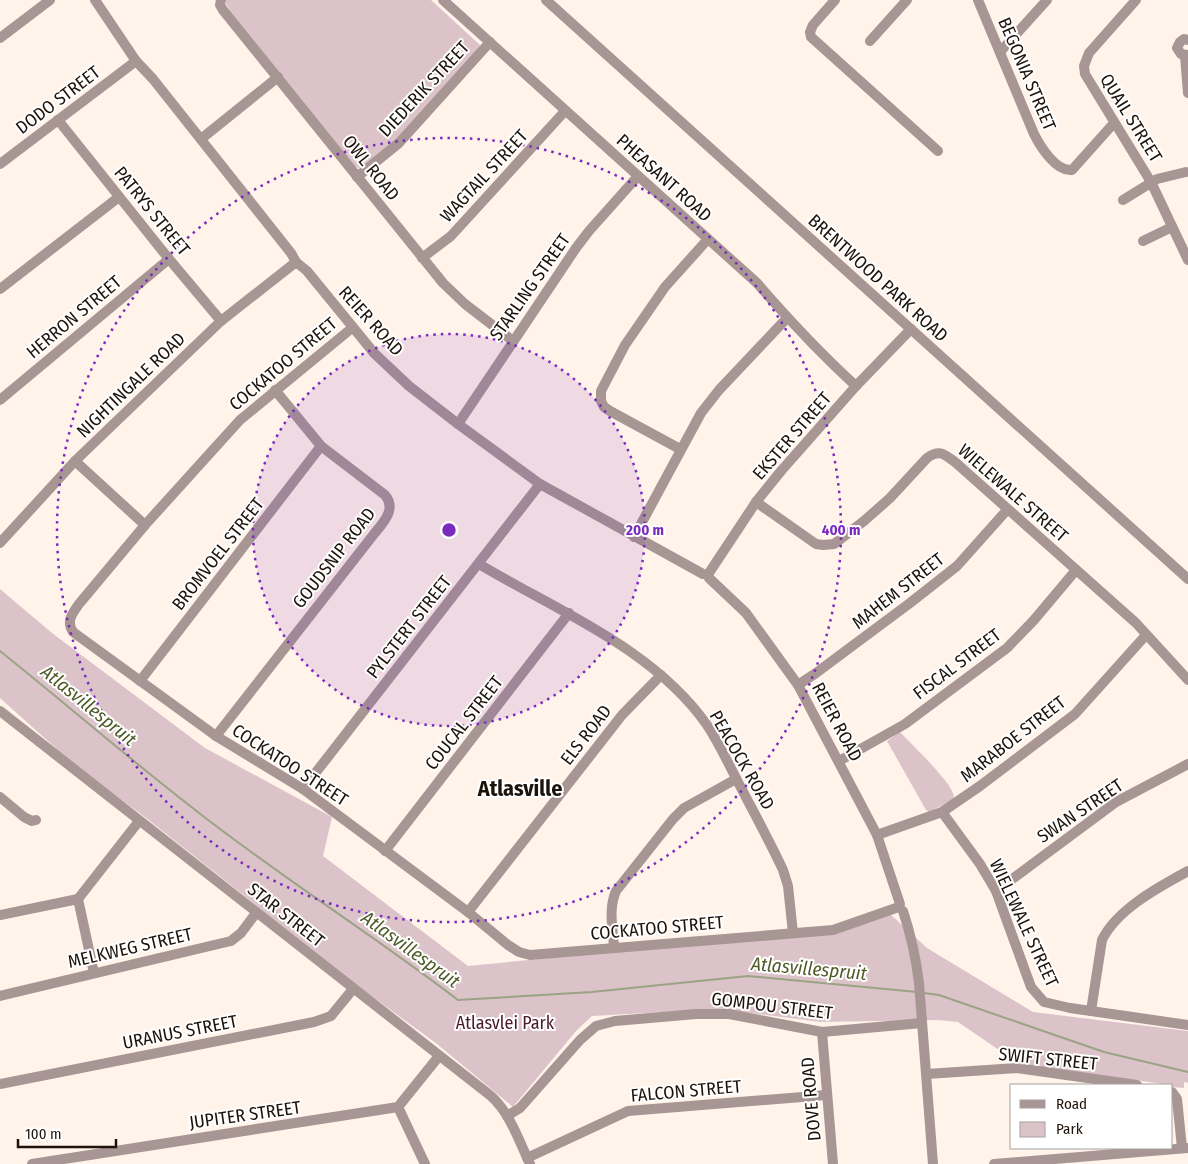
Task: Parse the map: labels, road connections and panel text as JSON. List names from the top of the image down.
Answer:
{
  "streets": {
    "street": [
      "BEGONIA STREET",
      "DIEDERIK STREET",
      "DODO STREET",
      "QUAIL STREET",
      "OWL ROAD",
      "WAGTAIL STREET",
      "PHEASANT ROAD",
      "PATRYS STREET",
      "BRENTWOOD PARK ROAD",
      "STARLING STREET",
      "HERRON STREET",
      "REIER ROAD",
      "COCKATOO STREET",
      "NIGHTINGALE ROAD",
      "EKSTER STREET",
      "WIELEWALE STREET",
      "BROMVOEL STREET",
      "GOUDSNIP ROAD",
      "MAHEM STREET",
      "PYLSTERT STREET",
      "FISCAL STREET",
      "COUCAL STREET",
      "ELS ROAD",
      "MARABOE STREET",
      "PEACOCK ROAD",
      "SWAN STREET",
      "STAR STREET",
      "MELKWEG STREET",
      "GOMPOU STREET",
      "URANUS STREET",
      "SWIFT STREET",
      "FALCON STREET",
      "DOVE ROAD",
      "JUPITER STREET"
    ]
  },
  "crossings": [
    ["BEGONIA STREET", "QUAIL STREET"],
    ["DIEDERIK STREET", "OWL ROAD"],
    ["DIEDERIK STREET", "PHEASANT ROAD"],
    ["DODO STREET", "PATRYS STREET"],
    ["DODO STREET", "REIER ROAD"],
    ["OWL ROAD", "WAGTAIL STREET"],
    ["OWL ROAD", "STARLING STREET"],
    ["WAGTAIL STREET", "PHEASANT ROAD"],
    ["PHEASANT ROAD", "STARLING STREET"],
    ["PHEASANT ROAD", "EKSTER STREET"],
    ["PATRYS STREET", "HERRON STREET"],
    ["PATRYS STREET", "NIGHTINGALE ROAD"],
    ["BRENTWOOD PARK ROAD", "EKSTER STREET"],
    ["STARLING STREET", "REIER ROAD"],
    ["REIER ROAD", "COCKATOO STREET"],
    ["REIER ROAD", "NIGHTINGALE ROAD"],
    ["REIER ROAD", "EKSTER STREET"],
    ["REIER ROAD", "MAHEM STREET"],
    ["REIER ROAD", "PYLSTERT STREET"],
    ["REIER ROAD", "FISCAL STREET"],
    ["REIER ROAD", "MARABOE STREET"],
    ["REIER ROAD", "GOMPOU STREET"],
    ["REIER ROAD", "SWIFT STREET"],
    ["COCKATOO STREET", "BROMVOEL STREET"],
    ["COCKATOO STREET", "GOUDSNIP ROAD"],
    ["COCKATOO STREET", "PYLSTERT STREET"],
    ["COCKATOO STREET", "COUCAL STREET"],
    ["COCKATOO STREET", "ELS ROAD"],
    ["COCKATOO STREET", "PEACOCK ROAD"],
    ["EKSTER STREET", "WIELEWALE STREET"],
    ["WIELEWALE STREET", "MAHEM STREET"],
    ["WIELEWALE STREET", "FISCAL STREET"],
    ["WIELEWALE STREET", "MARABOE STREET"],
    ["WIELEWALE STREET", "SWAN STREET"],
    ["BROMVOEL STREET", "GOUDSNIP ROAD"],
    ["PYLSTERT STREET", "PEACOCK ROAD"],
    ["COUCAL STREET", "PEACOCK ROAD"],
    ["ELS ROAD", "PEACOCK ROAD"],
    ["STAR STREET", "MELKWEG STREET"],
    ["STAR STREET", "GOMPOU STREET"],
    ["STAR STREET", "URANUS STREET"],
    ["STAR STREET", "FALCON STREET"],
    ["GOMPOU STREET", "DOVE ROAD"],
    ["FALCON STREET", "DOVE ROAD"]
  ],
  "districts": ["Atlasville"],
  "water": ["Atlasvillespruit"],
  "parks": ["Atlasvlei Park"],
  "legend": ["Road", "Park"],
  "scale_bar": "100 m",
  "rings": ["200 m", "400 m"]
}
